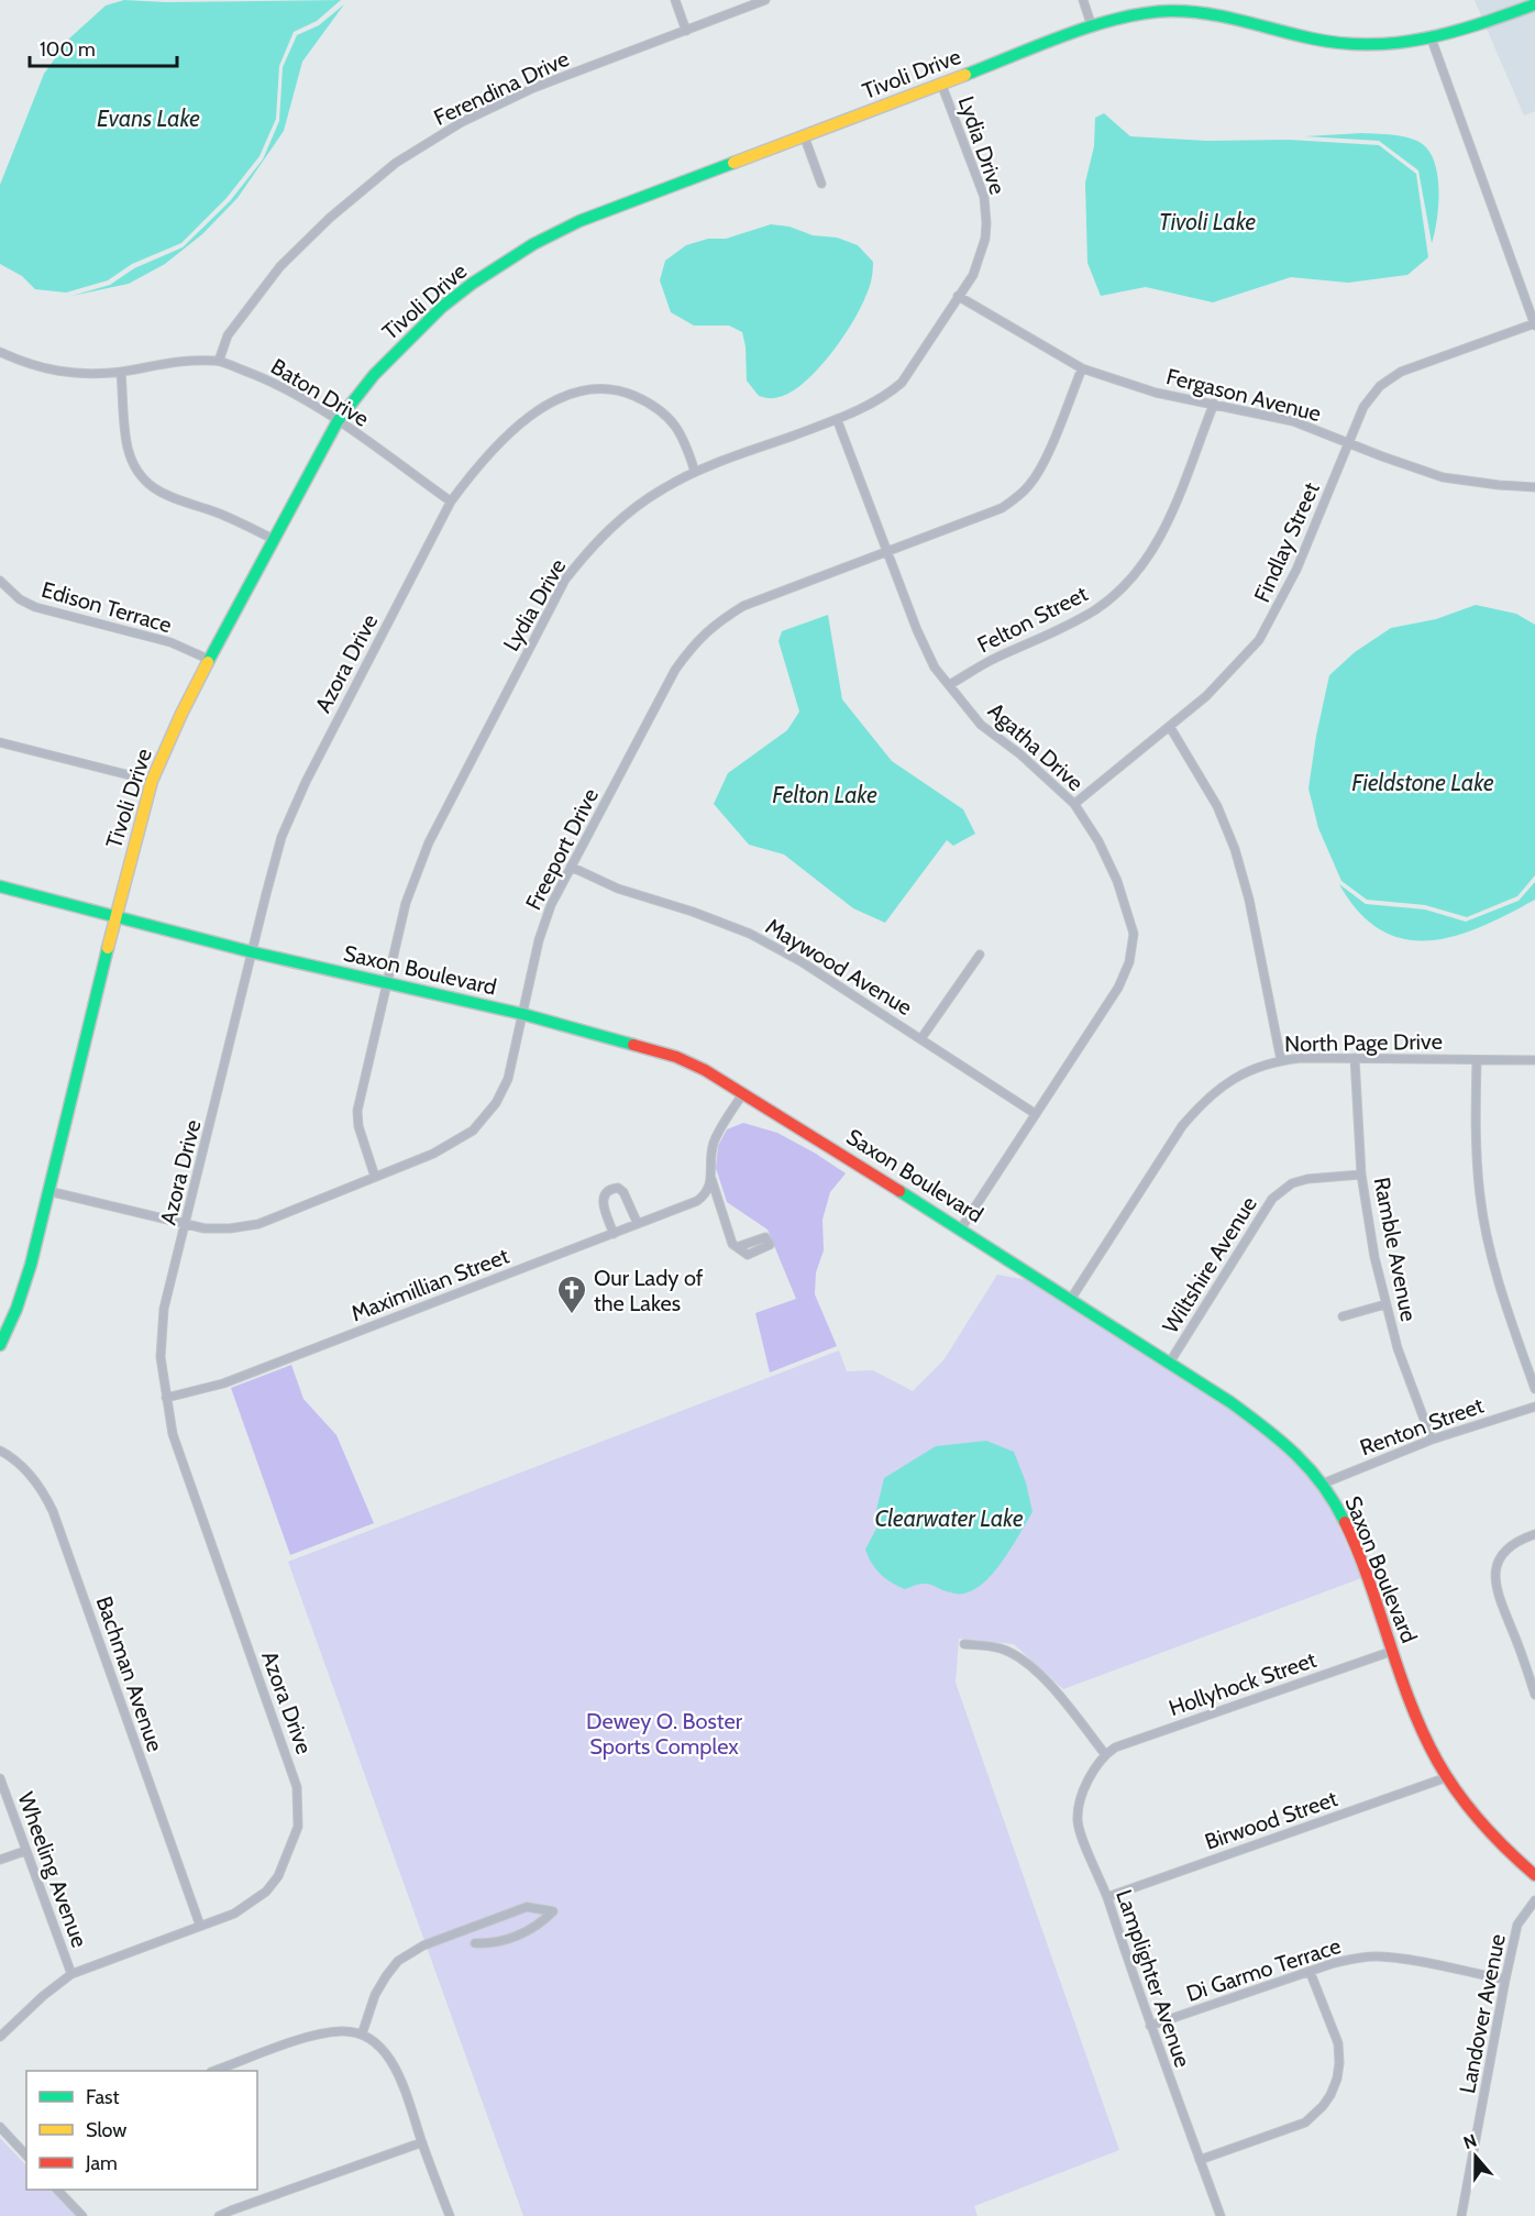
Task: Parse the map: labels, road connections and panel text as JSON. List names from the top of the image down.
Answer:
{
  "streets": {
    "street": [
      "Tivoli Drive",
      "Ferendina Drive",
      "Lydia Drive",
      "Baton Drive",
      "Fergason Avenue",
      "Findlay Street",
      "Edison Terrace",
      "Felton Street",
      "Azora Drive",
      "Agatha Drive",
      "Freeport Drive",
      "Maywood Avenue",
      "Saxon Boulevard",
      "North Page Drive",
      "Ramble Avenue",
      "Wiltshire Avenue",
      "Maximillian Street",
      "Renton Street",
      "Bachman Avenue",
      "Hollyhock Street",
      "Birwood Street",
      "Wheeling Avenue",
      "Di Garmo Terrace",
      "Lamplighter Avenue",
      "Landover Avenue"
    ]
  },
  "crossings": [
    ["Tivoli Drive", "Lydia Drive"],
    ["Tivoli Drive", "Baton Drive"],
    ["Tivoli Drive", "Edison Terrace"],
    ["Tivoli Drive", "Freeport Drive"],
    ["Tivoli Drive", "Saxon Boulevard"],
    ["Ferendina Drive", "Baton Drive"],
    ["Lydia Drive", "Fergason Avenue"],
    ["Lydia Drive", "Azora Drive"],
    ["Lydia Drive", "Agatha Drive"],
    ["Lydia Drive", "Freeport Drive"],
    ["Lydia Drive", "Saxon Boulevard"],
    ["Baton Drive", "Azora Drive"],
    ["Fergason Avenue", "Findlay Street"],
    ["Fergason Avenue", "Felton Street"],
    ["Fergason Avenue", "Freeport Drive"],
    ["Findlay Street", "Agatha Drive"],
    ["Felton Street", "Agatha Drive"],
    ["Azora Drive", "Freeport Drive"],
    ["Azora Drive", "Saxon Boulevard"],
    ["Azora Drive", "Maximillian Street"],
    ["Azora Drive", "Bachman Avenue"],
    ["Azora Drive", "Wheeling Avenue"],
    ["Agatha Drive", "Freeport Drive"],
    ["Agatha Drive", "Maywood Avenue"],
    ["Agatha Drive", "Saxon Boulevard"],
    ["Freeport Drive", "Maywood Avenue"],
    ["Freeport Drive", "Saxon Boulevard"],
    ["Saxon Boulevard", "North Page Drive"],
    ["Saxon Boulevard", "Wiltshire Avenue"],
    ["Saxon Boulevard", "Renton Street"],
    ["Saxon Boulevard", "Hollyhock Street"],
    ["Saxon Boulevard", "Birwood Street"],
    ["North Page Drive", "Ramble Avenue"],
    ["Ramble Avenue", "Wiltshire Avenue"],
    ["Ramble Avenue", "Renton Street"],
    ["Hollyhock Street", "Lamplighter Avenue"],
    ["Birwood Street", "Lamplighter Avenue"],
    ["Di Garmo Terrace", "Lamplighter Avenue"],
    ["Di Garmo Terrace", "Landover Avenue"]
  ],
  "water": [
    "Evans Lake",
    "Tivoli Lake",
    "Fieldstone Lake",
    "Felton Lake",
    "Clearwater Lake"
  ],
  "parks": ["Dewey O. Boster Sports Complex"],
  "places": {
    "church": ["Our Lady of the Lakes"]
  },
  "legend": ["Fast", "Slow", "Jam"],
  "scale_bar": "100 m",
  "north": "top"
}
